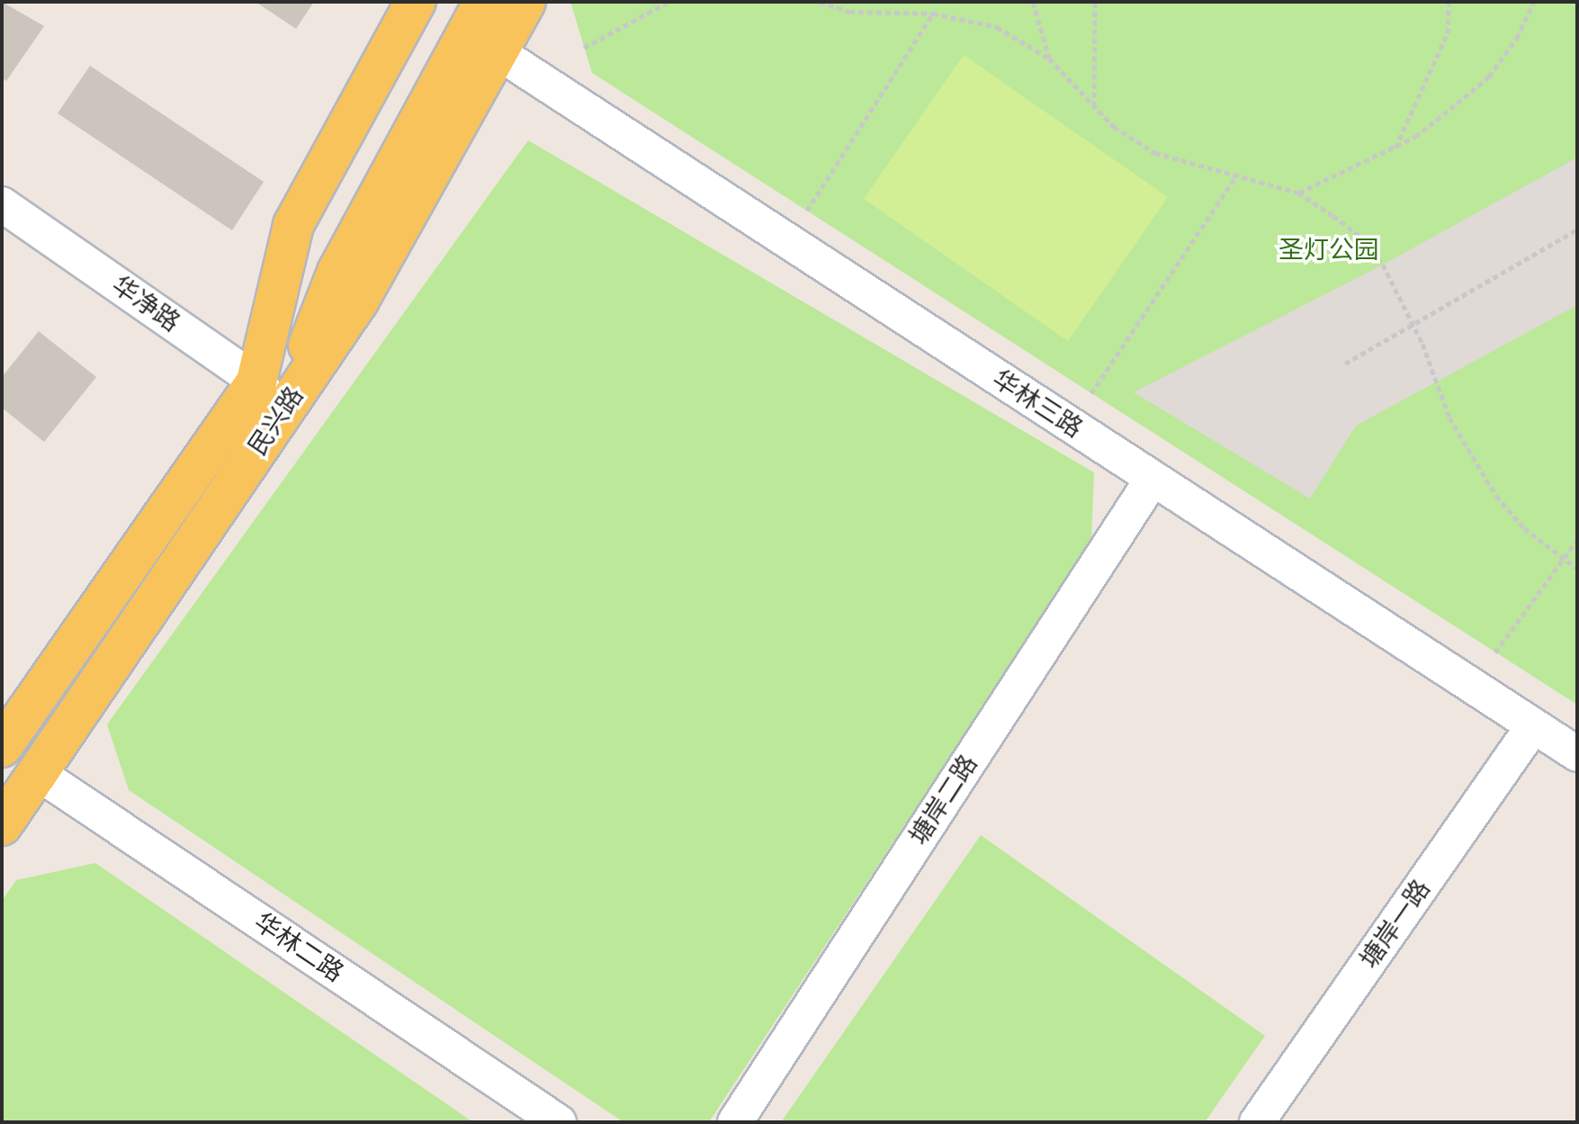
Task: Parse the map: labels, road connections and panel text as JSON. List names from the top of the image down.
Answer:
{
  "streets": {
    "main road": ["民兴路"],
    "street": [
      "华净路",
      "华林三路",
      "塘岸二路",
      "塘岸一路",
      "华林二路"
    ]
  },
  "crossings": [
    ["华净路", "民兴路"],
    ["华林三路", "民兴路"],
    ["华林三路", "塘岸二路"],
    ["华林三路", "塘岸一路"],
    ["民兴路", "华林二路"]
  ],
  "parks": ["圣灯公园"]
}
